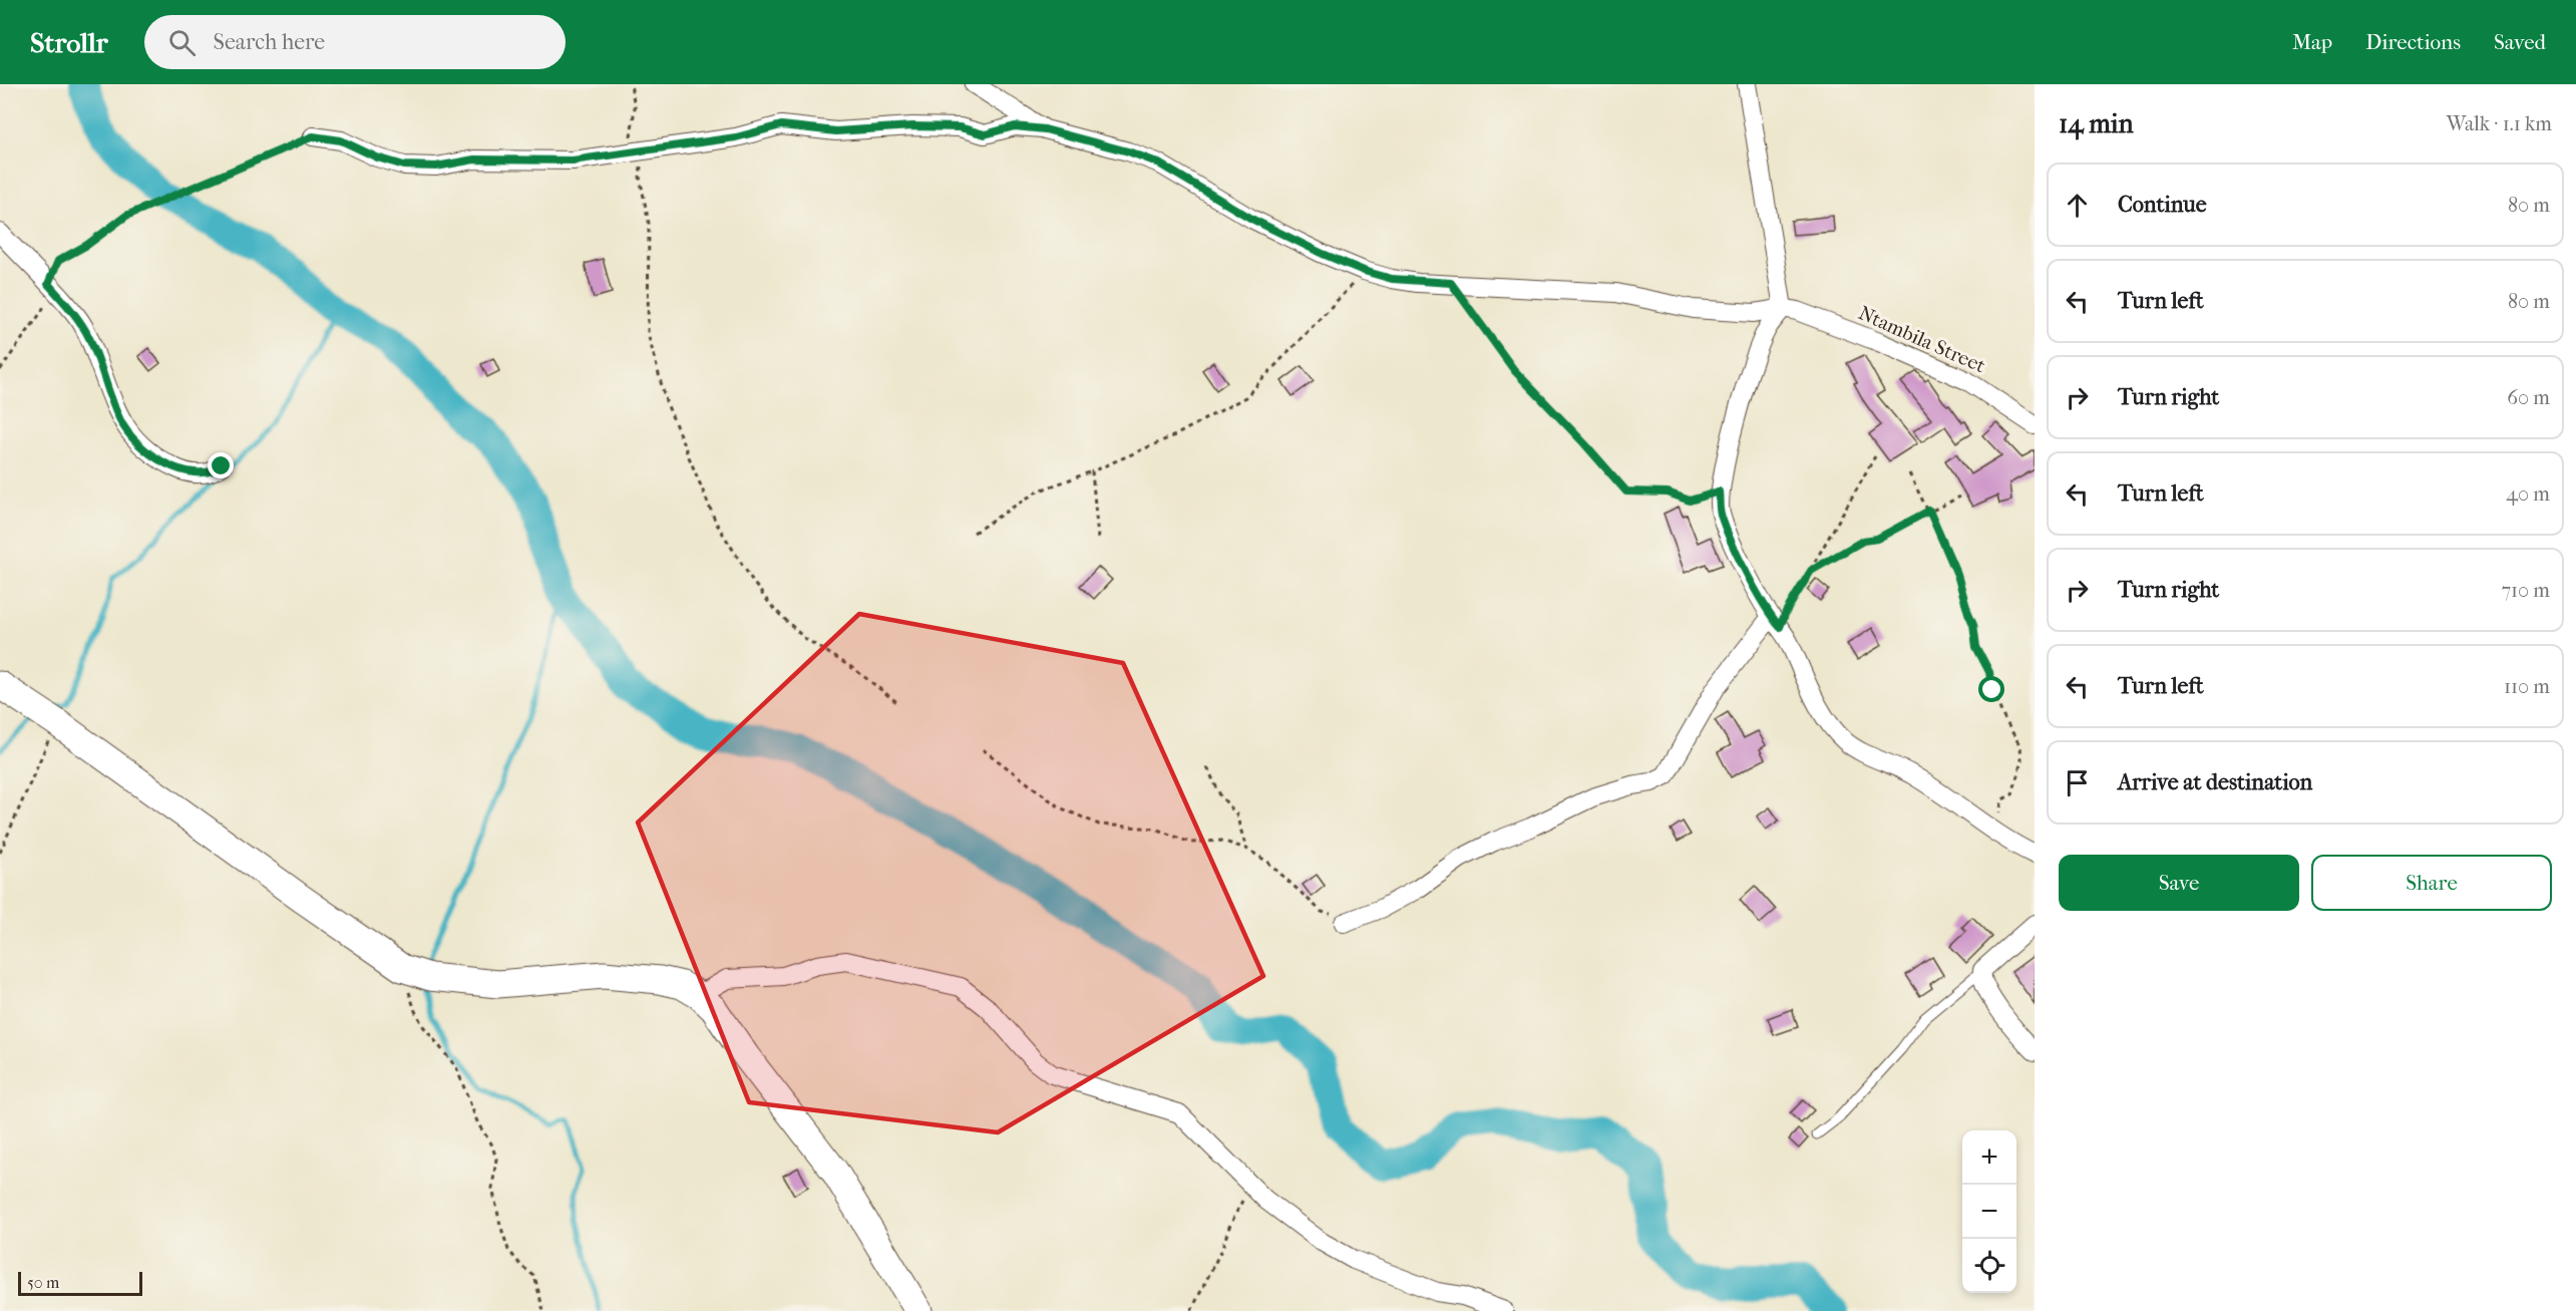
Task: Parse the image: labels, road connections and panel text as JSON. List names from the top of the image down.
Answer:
{
  "streets": {
    "street": ["Ntambila Street"]
  },
  "scale_bar": "50 m",
  "page": {
    "header": "Strollr",
    "search": "Search here",
    "nav": ["Map", "Directions", "Saved"],
    "heading": ["14 min", "Walk · 1.1 km"],
    "list": [
      ["Continue", "80 m"],
      ["Turn left", "80 m"],
      ["Turn right", "60 m"],
      ["Turn left", "40 m"],
      ["Turn right", "710 m"],
      ["Turn left", "110 m"],
      "Arrive at destination"
    ],
    "buttons": ["Save", "Share"],
    "map_buttons": ["+", "−"],
    "scale": "50 m"
  }
}
